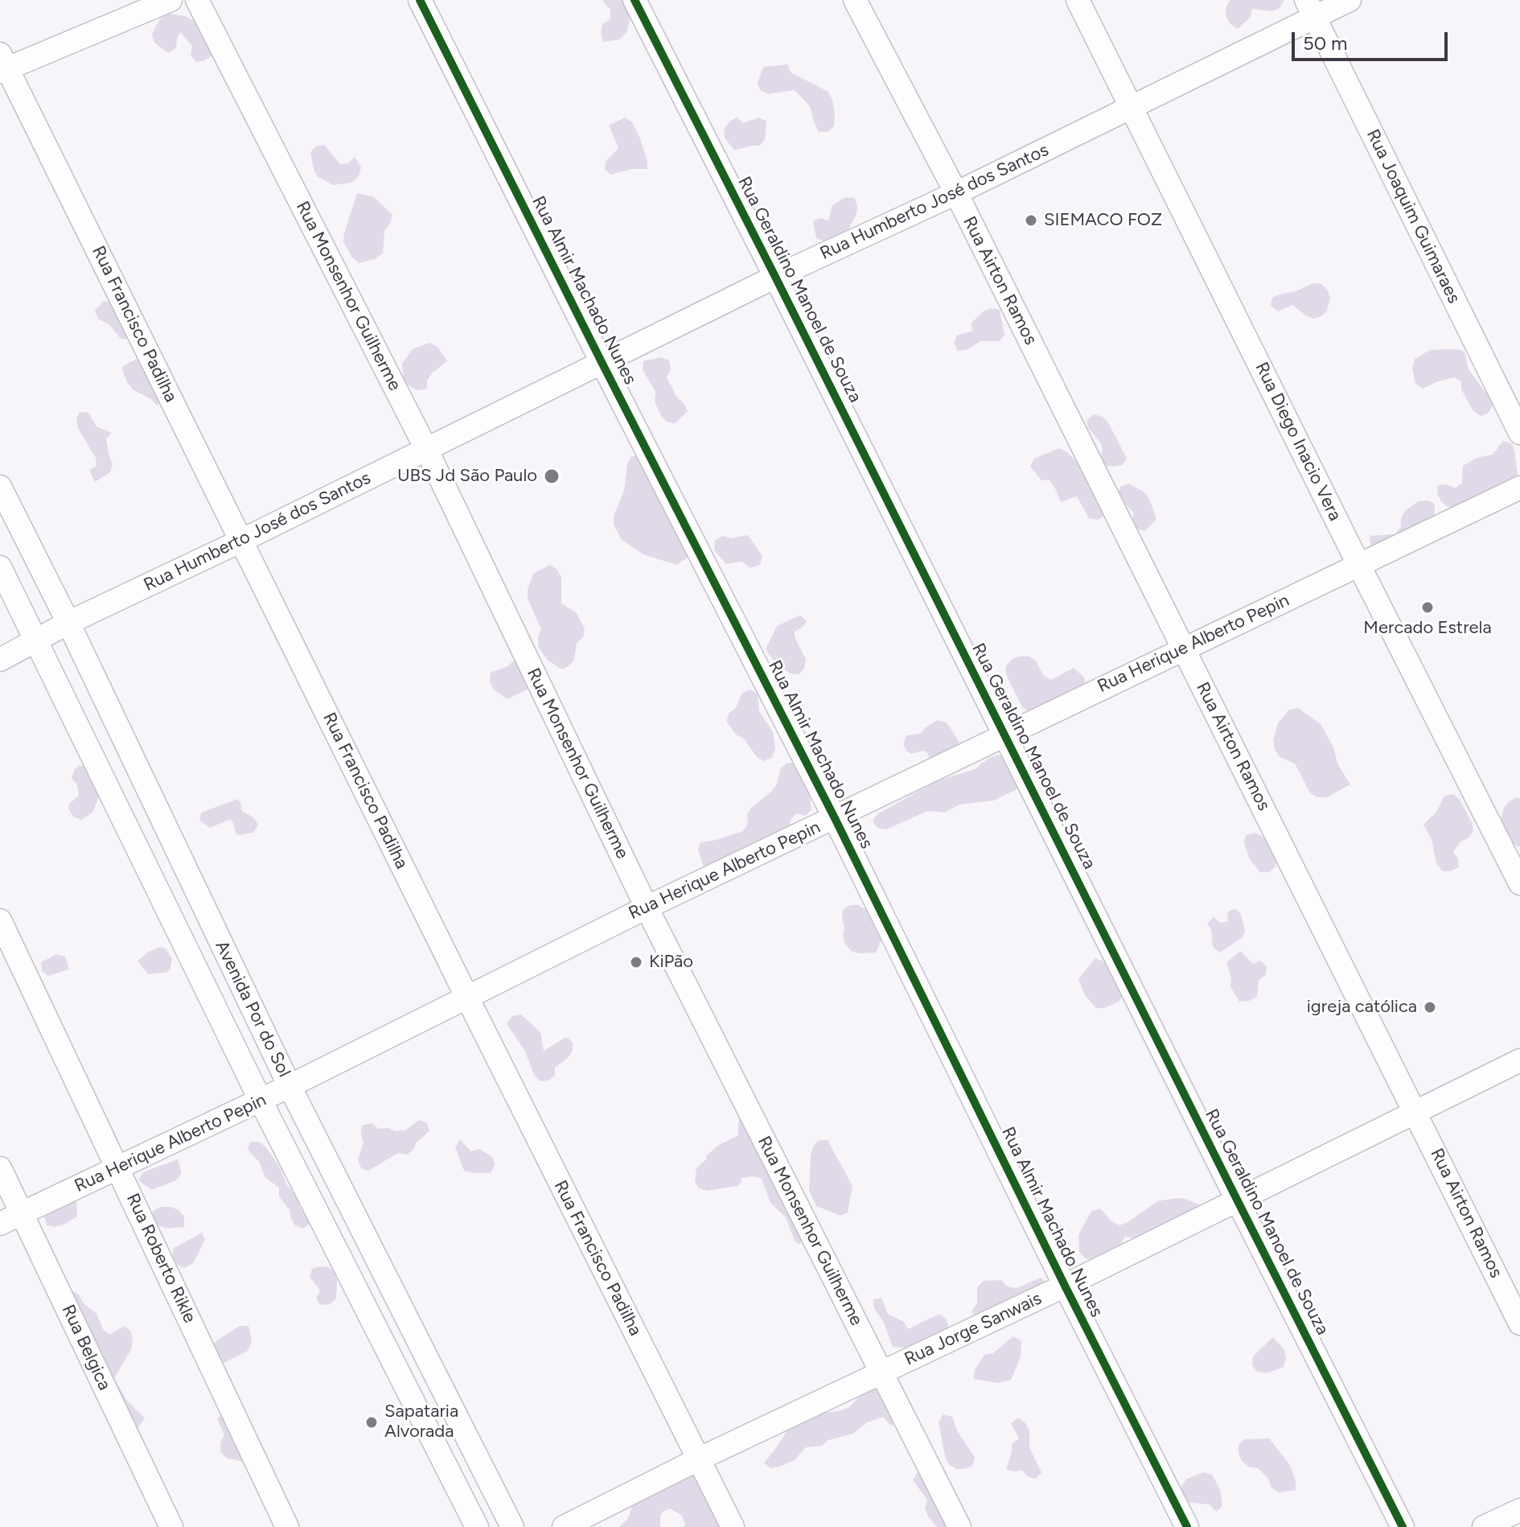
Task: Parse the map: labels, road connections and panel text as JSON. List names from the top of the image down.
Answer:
{
  "streets": {
    "street": [
      "Rua Humberto José dos Santos",
      "Rua Joaquim Guimaraes",
      "Rua Airton Ramos",
      "Rua Geraldino Manoel de Souza",
      "Rua Almir Machado Nunes",
      "Rua Monsenhor Guilherme",
      "Rua Francisco Padilha",
      "Rua Diego Inacio Vera",
      "Rua Herique Alberto Pepin",
      "Avenida Por do Sol",
      "Rua Roberto Rikle",
      "Rua Jorge Sanwais",
      "Rua Belgica"
    ]
  },
  "crossings": [
    ["Rua Humberto José dos Santos", "Rua Joaquim Guimaraes"],
    ["Rua Humberto José dos Santos", "Rua Airton Ramos"],
    ["Rua Humberto José dos Santos", "Rua Geraldino Manoel de Souza"],
    ["Rua Humberto José dos Santos", "Rua Almir Machado Nunes"],
    ["Rua Humberto José dos Santos", "Rua Monsenhor Guilherme"],
    ["Rua Humberto José dos Santos", "Rua Francisco Padilha"],
    ["Rua Humberto José dos Santos", "Rua Diego Inacio Vera"],
    ["Rua Humberto José dos Santos", "Avenida Por do Sol"],
    ["Rua Airton Ramos", "Rua Herique Alberto Pepin"],
    ["Rua Airton Ramos", "Rua Jorge Sanwais"],
    ["Rua Geraldino Manoel de Souza", "Rua Herique Alberto Pepin"],
    ["Rua Geraldino Manoel de Souza", "Rua Jorge Sanwais"],
    ["Rua Almir Machado Nunes", "Rua Herique Alberto Pepin"],
    ["Rua Almir Machado Nunes", "Rua Jorge Sanwais"],
    ["Rua Monsenhor Guilherme", "Rua Herique Alberto Pepin"],
    ["Rua Monsenhor Guilherme", "Rua Jorge Sanwais"],
    ["Rua Francisco Padilha", "Rua Herique Alberto Pepin"],
    ["Rua Francisco Padilha", "Rua Jorge Sanwais"],
    ["Rua Diego Inacio Vera", "Rua Herique Alberto Pepin"],
    ["Rua Herique Alberto Pepin", "Avenida Por do Sol"],
    ["Rua Herique Alberto Pepin", "Rua Roberto Rikle"],
    ["Rua Herique Alberto Pepin", "Rua Belgica"]
  ],
  "places": [
    "SIEMACO FOZ",
    "UBS Jd São Paulo",
    "Mercado Estrela",
    "KiPão",
    "igreja católica",
    "Sapataria Alvorada"
  ],
  "scale_bar": "50 m"
}
